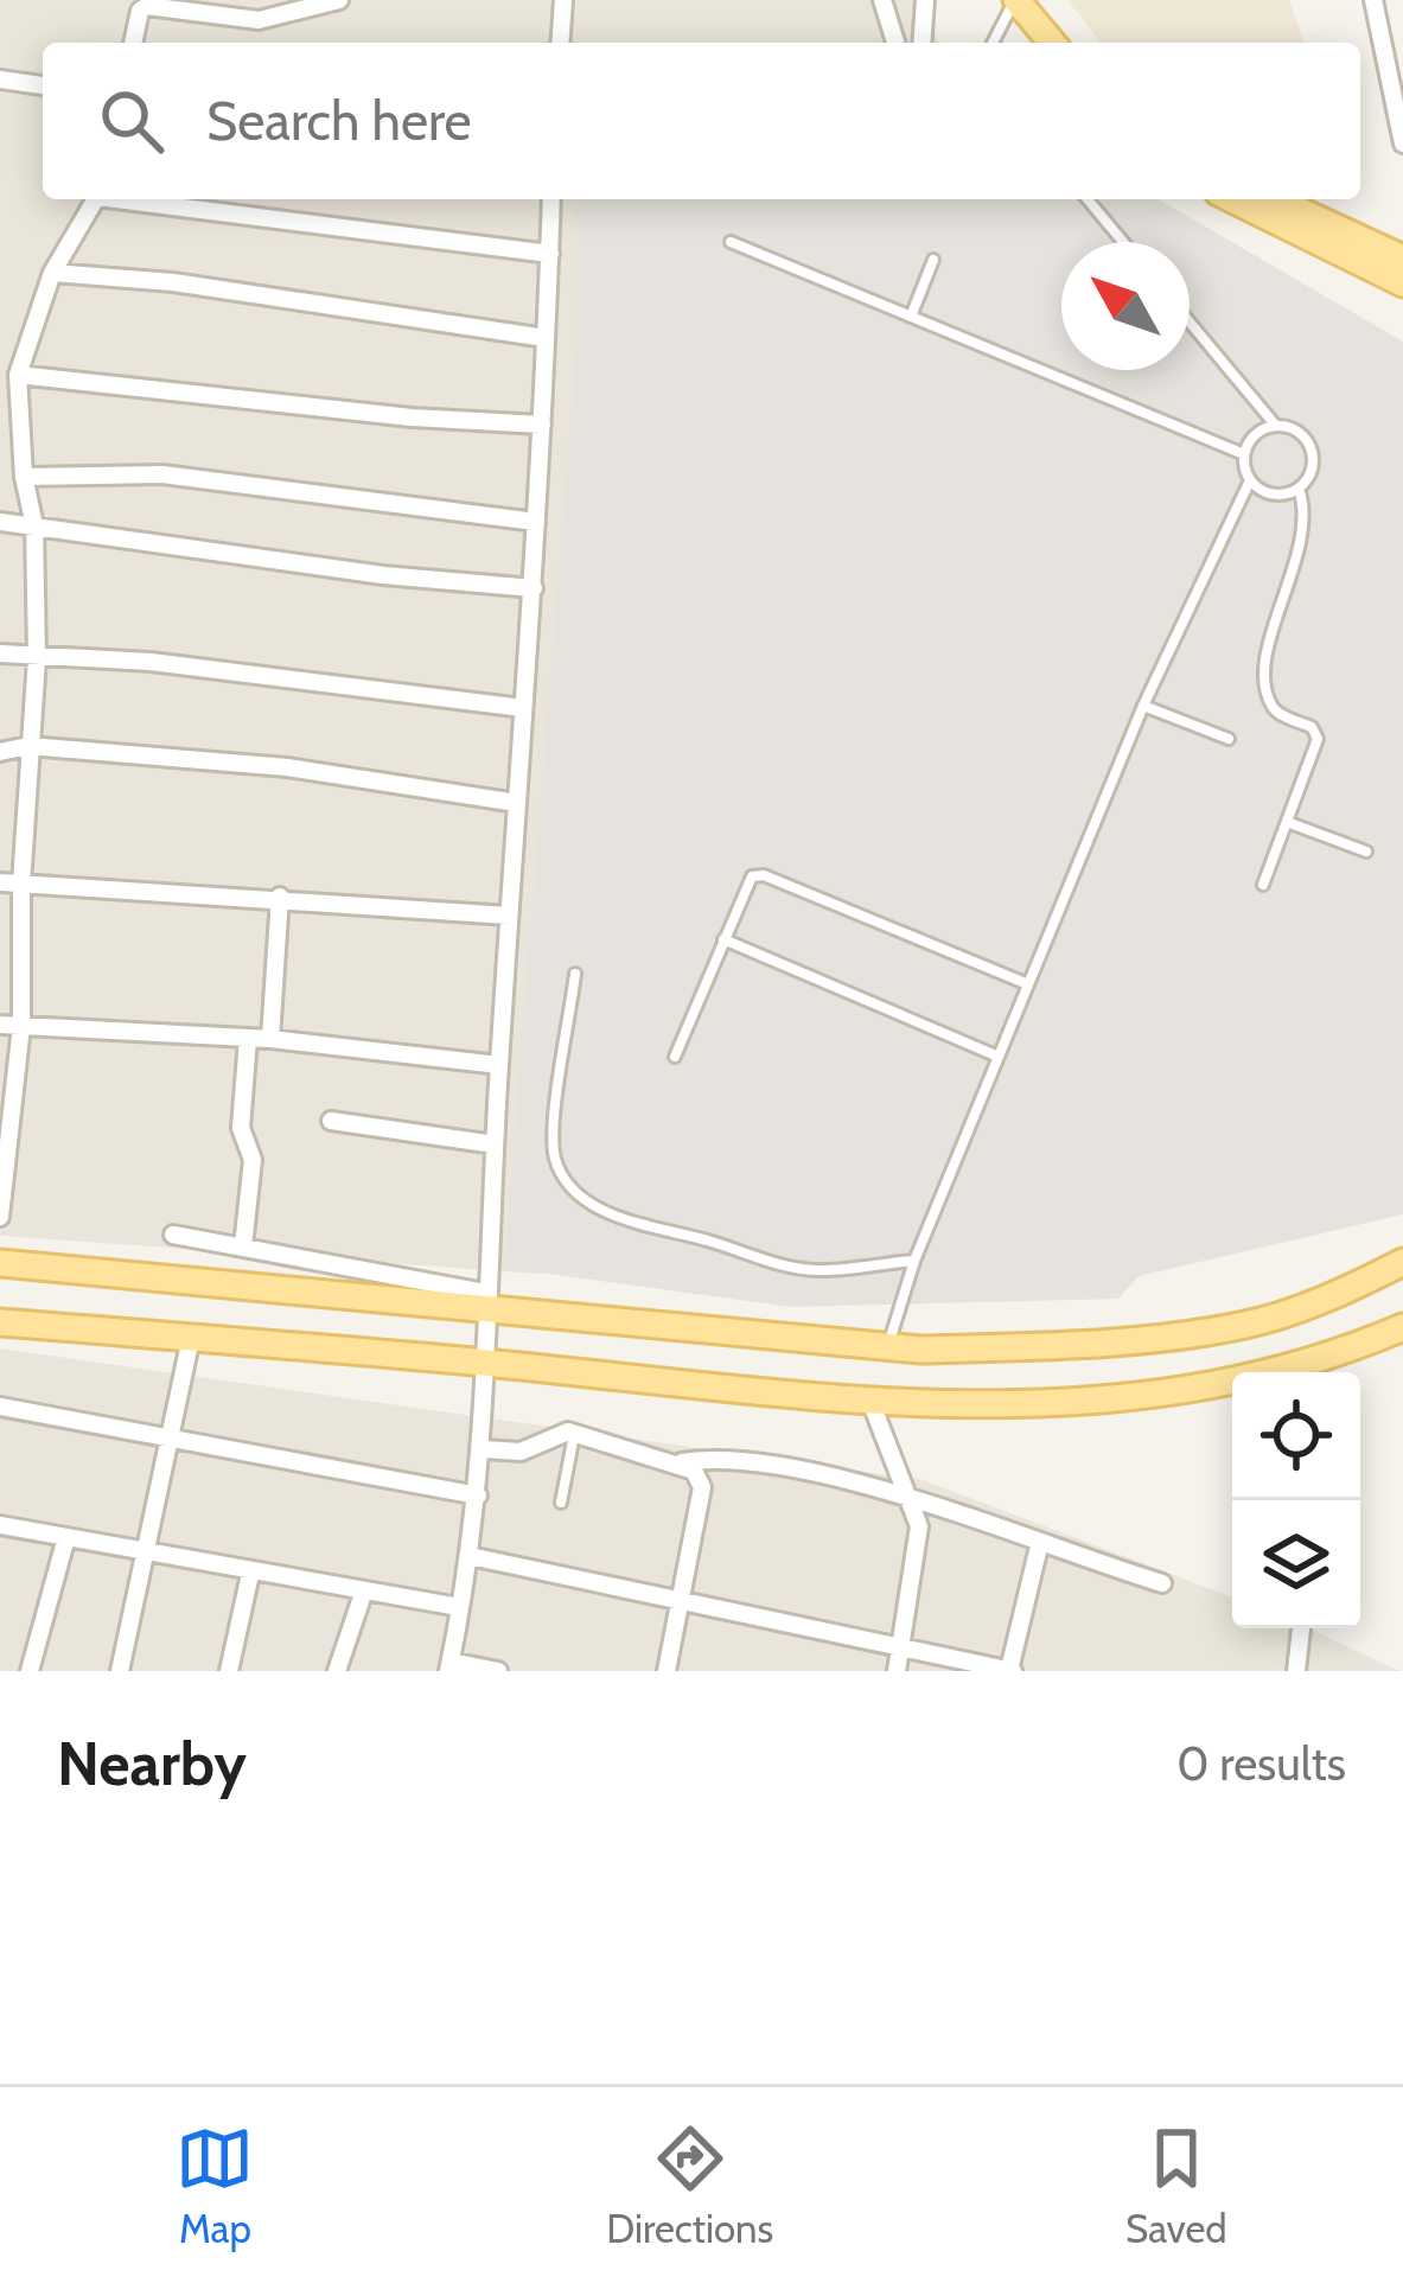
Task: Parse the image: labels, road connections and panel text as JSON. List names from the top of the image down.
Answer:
{
  "north": "top left",
  "page": {
    "search": "Search here",
    "heading": ["Nearby", "0 results"],
    "nav": ["Map", "Directions", "Saved"]
  }
}
